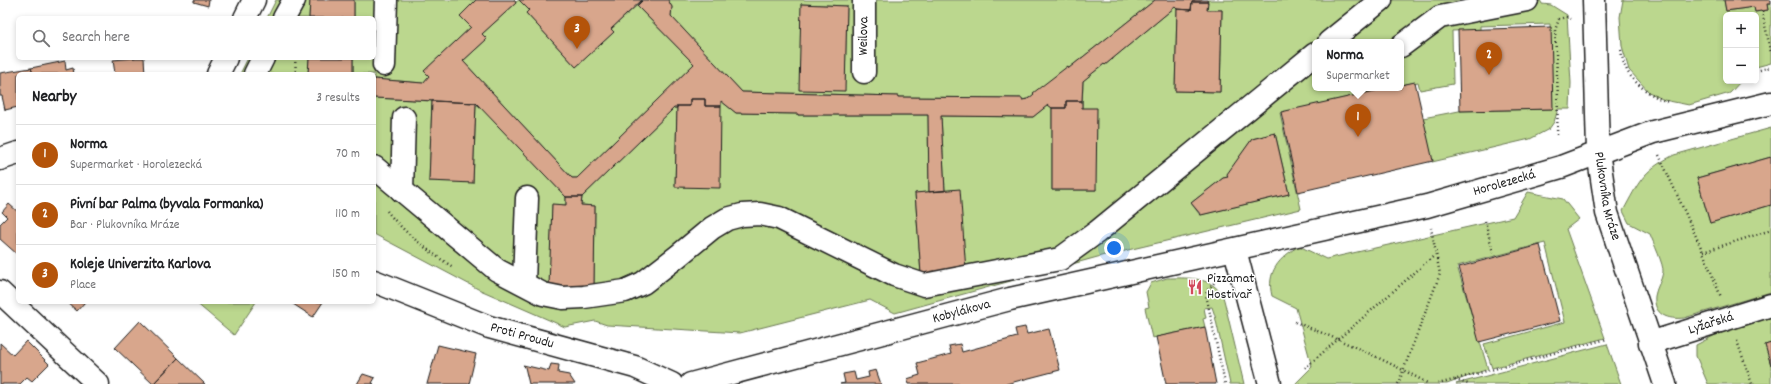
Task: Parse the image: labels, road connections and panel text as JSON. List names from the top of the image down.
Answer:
{
  "streets": {
    "street": [
      "Weilova",
      "Horolezecká",
      "Plukovníka Mráze",
      "Kobylákova",
      "Lyžařská",
      "Proti Proudu"
    ]
  },
  "crossings": [
    ["Horolezecká", "Plukovníka Mráze"],
    ["Horolezecká", "Kobylákova"],
    ["Plukovníka Mráze", "Lyžařská"]
  ],
  "places": {
    "restaurant": ["Pizzamat Hostivař"]
  },
  "page": {
    "map_buttons": ["+", "−"],
    "pins": ["3", "2", "1"],
    "search": "Search here",
    "popup": ["Norma", "Supermarket"],
    "heading": ["Nearby", "3 results"],
    "list": [
      {
        "mark": "1",
        "name": "Norma",
        "note": "Supermarket · Horolezecká",
        "value": "70 m"
      },
      {
        "mark": "2",
        "name": "Pivní bar Palma (byvala Formanka)",
        "note": "Bar · Plukovníka Mráze",
        "value": "110 m"
      },
      {
        "mark": "3",
        "name": "Koleje Univerzita Karlova",
        "note": "Place",
        "value": "150 m"
      }
    ]
  }
}
